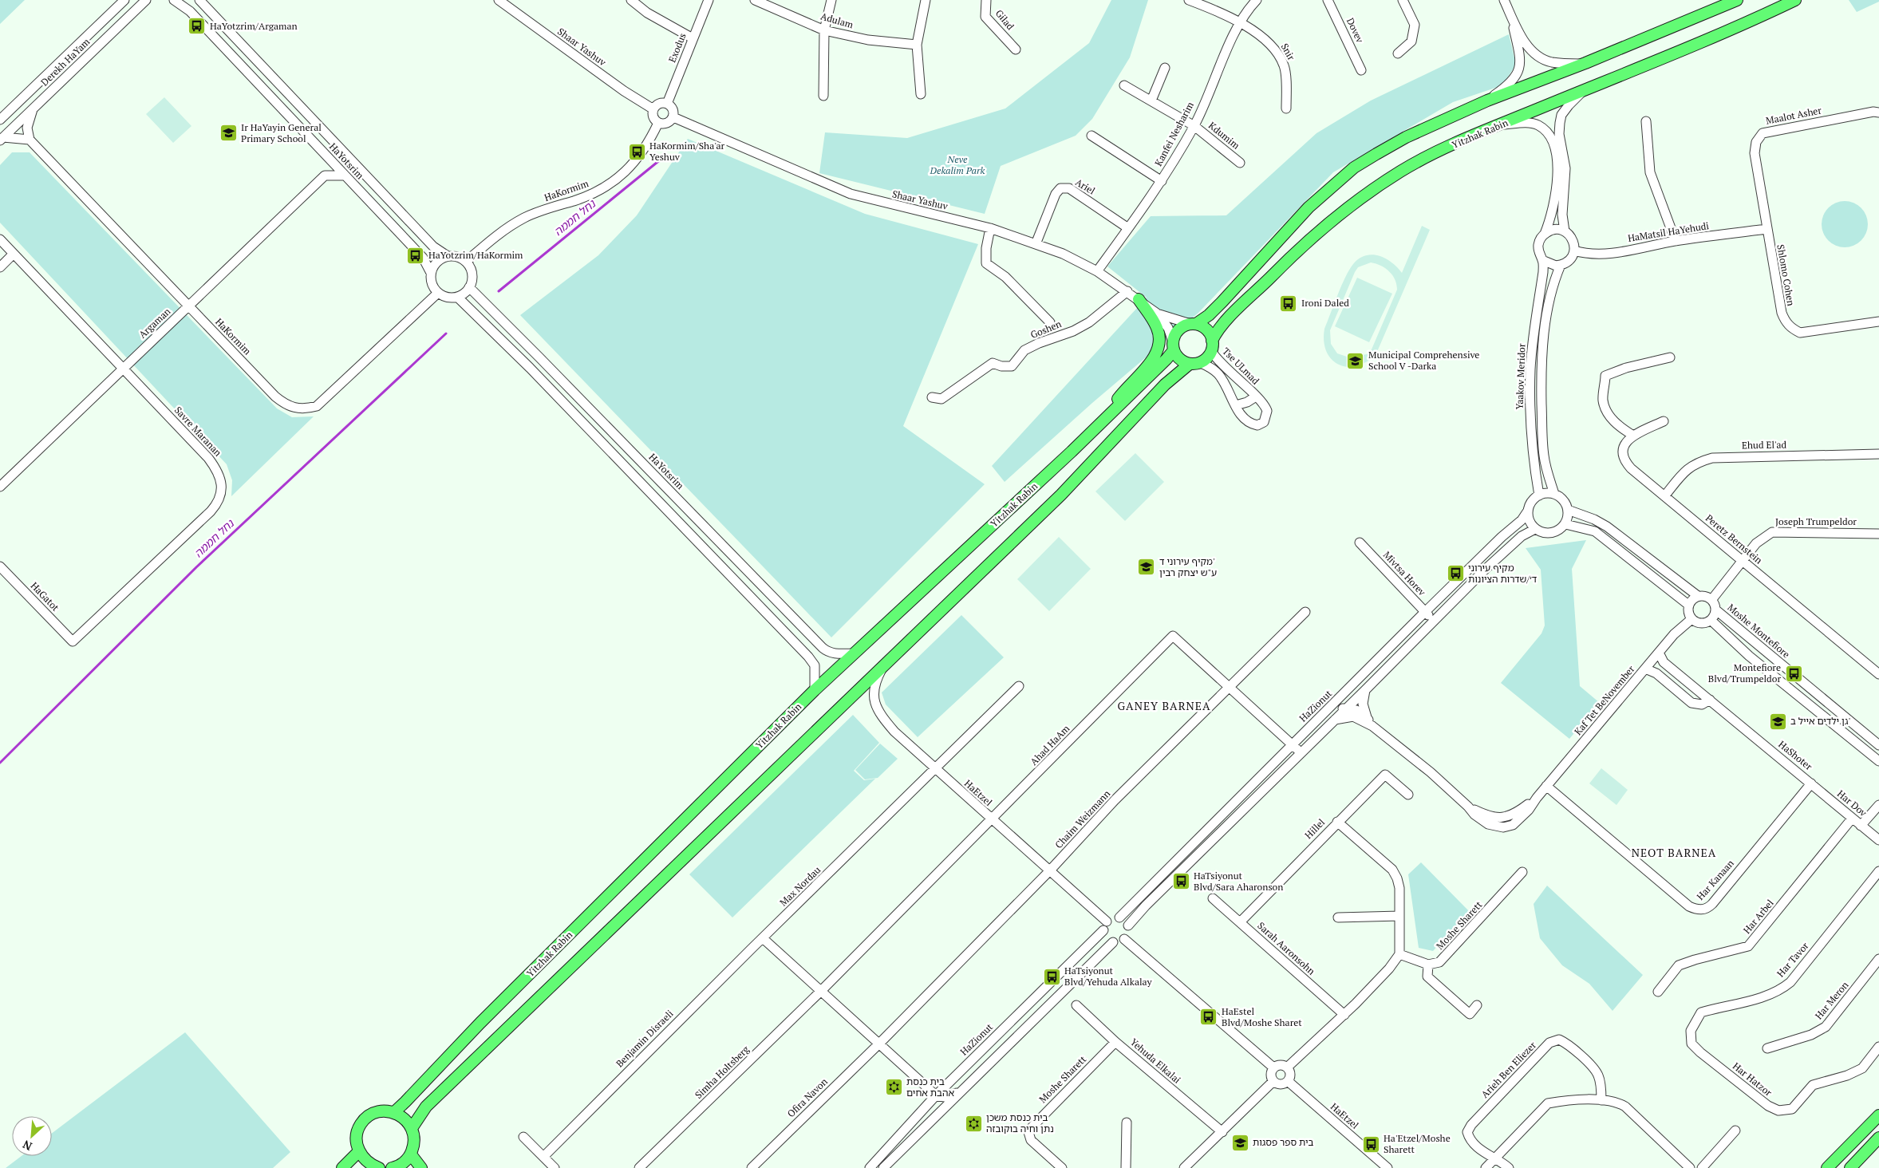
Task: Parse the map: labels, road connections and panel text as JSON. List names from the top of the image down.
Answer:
{
  "streets": {
    "main road": ["Yitzhak Rabin"],
    "street": [
      "Gilad",
      "Adulam",
      "Dovev",
      "Shaar Yashuv",
      "Exodus",
      "Snir",
      "Derekh HaYam",
      "Maalot Asher",
      "Kanfei Nesharim",
      "Kdumim",
      "HaYotsrim",
      "Ariel",
      "HaKormim",
      "HaMatsil HaYehudi",
      "Shlomo Cohen",
      "Argaman",
      "Goshen",
      "Tse ULmad",
      "Yaakov Meridor",
      "Savre Maranan",
      "Ehud El'ad",
      "Joseph Trumpeldor",
      "Peretz Bernstein",
      "Mivtsa Horev",
      "HaGatot",
      "Moshe Montefiore",
      "Kaf Tet BeNovember",
      "HaZionut",
      "Ahad HaAm",
      "HaShoter",
      "HaEtzel",
      "Har Dov",
      "Chaim Weizmann",
      "Hillel",
      "Har Kanaan",
      "Max Nordau",
      "Har Arbel",
      "Moshe Sharett",
      "Sarah Aaronsohn",
      "Har Tavor",
      "Har Meron",
      "Benjamin Disraeli",
      "Yehuda Elkalai",
      "Arieh Ben Eliezer",
      "Simha Holtsberg",
      "Har Hatzor",
      "Ofira Navon"
    ]
  },
  "crossings": [
    ["Shaar Yashuv", "Exodus"],
    ["Shaar Yashuv", "Kanfei Nesharim"],
    ["Shaar Yashuv", "Yitzhak Rabin"],
    ["Shaar Yashuv", "Ariel"],
    ["Shaar Yashuv", "HaKormim"],
    ["Shaar Yashuv", "Goshen"],
    ["Shaar Yashuv", "Tse ULmad"],
    ["Exodus", "HaKormim"],
    ["Snir", "Kanfei Nesharim"],
    ["Maalot Asher", "HaMatsil HaYehudi"],
    ["Maalot Asher", "Shlomo Cohen"],
    ["Kanfei Nesharim", "Kdumim"],
    ["Kanfei Nesharim", "Ariel"],
    ["Yitzhak Rabin", "HaYotsrim"],
    ["Yitzhak Rabin", "Tse ULmad"],
    ["HaYotsrim", "HaKormim"],
    ["HaKormim", "Argaman"],
    ["HaMatsil HaYehudi", "Shlomo Cohen"],
    ["HaMatsil HaYehudi", "Yaakov Meridor"],
    ["Argaman", "Savre Maranan"],
    ["Yaakov Meridor", "HaZionut"],
    ["Savre Maranan", "HaGatot"],
    ["Ehud El'ad", "Peretz Bernstein"],
    ["Joseph Trumpeldor", "Peretz Bernstein"],
    ["Joseph Trumpeldor", "Moshe Montefiore"],
    ["Joseph Trumpeldor", "Kaf Tet BeNovember"],
    ["Mivtsa Horev", "HaZionut"],
    ["Moshe Montefiore", "Kaf Tet BeNovember"],
    ["Kaf Tet BeNovember", "HaShoter"],
    ["Kaf Tet BeNovember", "Har Kanaan"],
    ["HaZionut", "Ahad HaAm"],
    ["HaZionut", "HaEtzel"],
    ["Ahad HaAm", "HaEtzel"],
    ["Ahad HaAm", "Chaim Weizmann"],
    ["Ahad HaAm", "Simha Holtsberg"],
    ["HaShoter", "Har Dov"],
    ["HaShoter", "Har Kanaan"],
    ["HaEtzel", "Chaim Weizmann"],
    ["HaEtzel", "Max Nordau"],
    ["Har Dov", "Har Kanaan"],
    ["Har Dov", "Har Arbel"],
    ["Chaim Weizmann", "Ofira Navon"],
    ["Hillel", "Sarah Aaronsohn"],
    ["Max Nordau", "Benjamin Disraeli"],
    ["Moshe Sharett", "Yehuda Elkalai"],
    ["Har Tavor", "Har Hatzor"]
  ],
  "districts": ["GANEY BARNEA", "NEOT BARNEA"],
  "water": ["נחל חממה"],
  "parks": ["Neve Dekalim Park"],
  "places": {
    "bus stop": [
      "HaYotzrim/Argaman",
      "HaKormim/Sha'ar Yeshuv",
      "HaYotzrim/HaKormim",
      "Ironi Daled",
      "מקיף עירוני ד׳/שדרות הציונות",
      "Montefiore Blvd/Trumpeldor",
      "HaTsiyonut Blvd/Sara Aharonson",
      "HaTsiyonut Blvd/Yehuda Alkalay",
      "HaEstel Blvd/Moshe Sharet",
      "Ha'Etzel/Moshe Sharett"
    ],
    "school or university": [
      "Ir HaYayin General Primary School",
      "Municipal Comprehensive School V -Darka",
      "מקיף עירוני ד' ע\"ש יצחק רבין",
      "גן ילדים אייל ב'",
      "בית ספר פסגות"
    ],
    "synagogue": ["בית כנסת אהבת אחים", "בית כנסת משכן נתן וחיה בוקובזה"]
  },
  "north": "bottom left"
}
